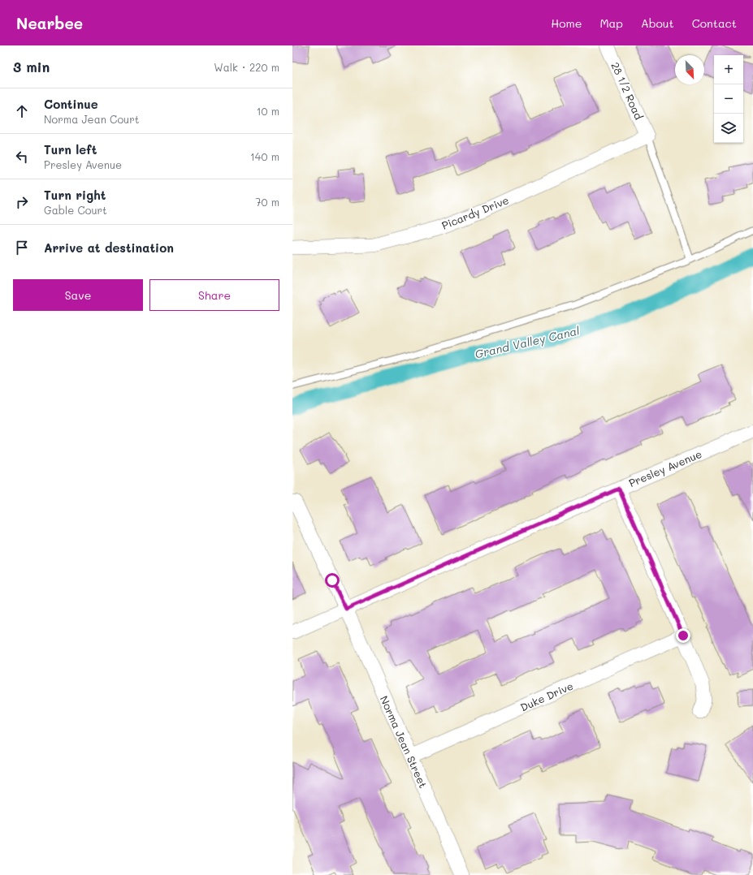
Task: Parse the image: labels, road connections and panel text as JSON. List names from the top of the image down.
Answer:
{
  "streets": {
    "street": [
      "28 1/2 Road",
      "Picardy Drive",
      "Presley Avenue",
      "Duke Drive",
      "Norma Jean Street"
    ]
  },
  "crossings": [
    ["28 1/2 Road", "Picardy Drive"],
    ["Presley Avenue", "Norma Jean Street"],
    ["Duke Drive", "Norma Jean Street"]
  ],
  "water": ["Grand Valley Canal"],
  "north": "bottom right",
  "page": {
    "header": "Nearbee",
    "nav": [
      "Home",
      "Map",
      "About",
      "Contact"
    ],
    "heading": ["3 min", "Walk · 220 m"],
    "map_buttons": ["+", "−"],
    "list": [
      ["Continue", "Norma Jean Court", "10 m"],
      ["Turn left", "Presley Avenue", "140 m"],
      ["Turn right", "Gable Court", "70 m"],
      "Arrive at destination"
    ],
    "buttons": ["Save", "Share"]
  }
}
